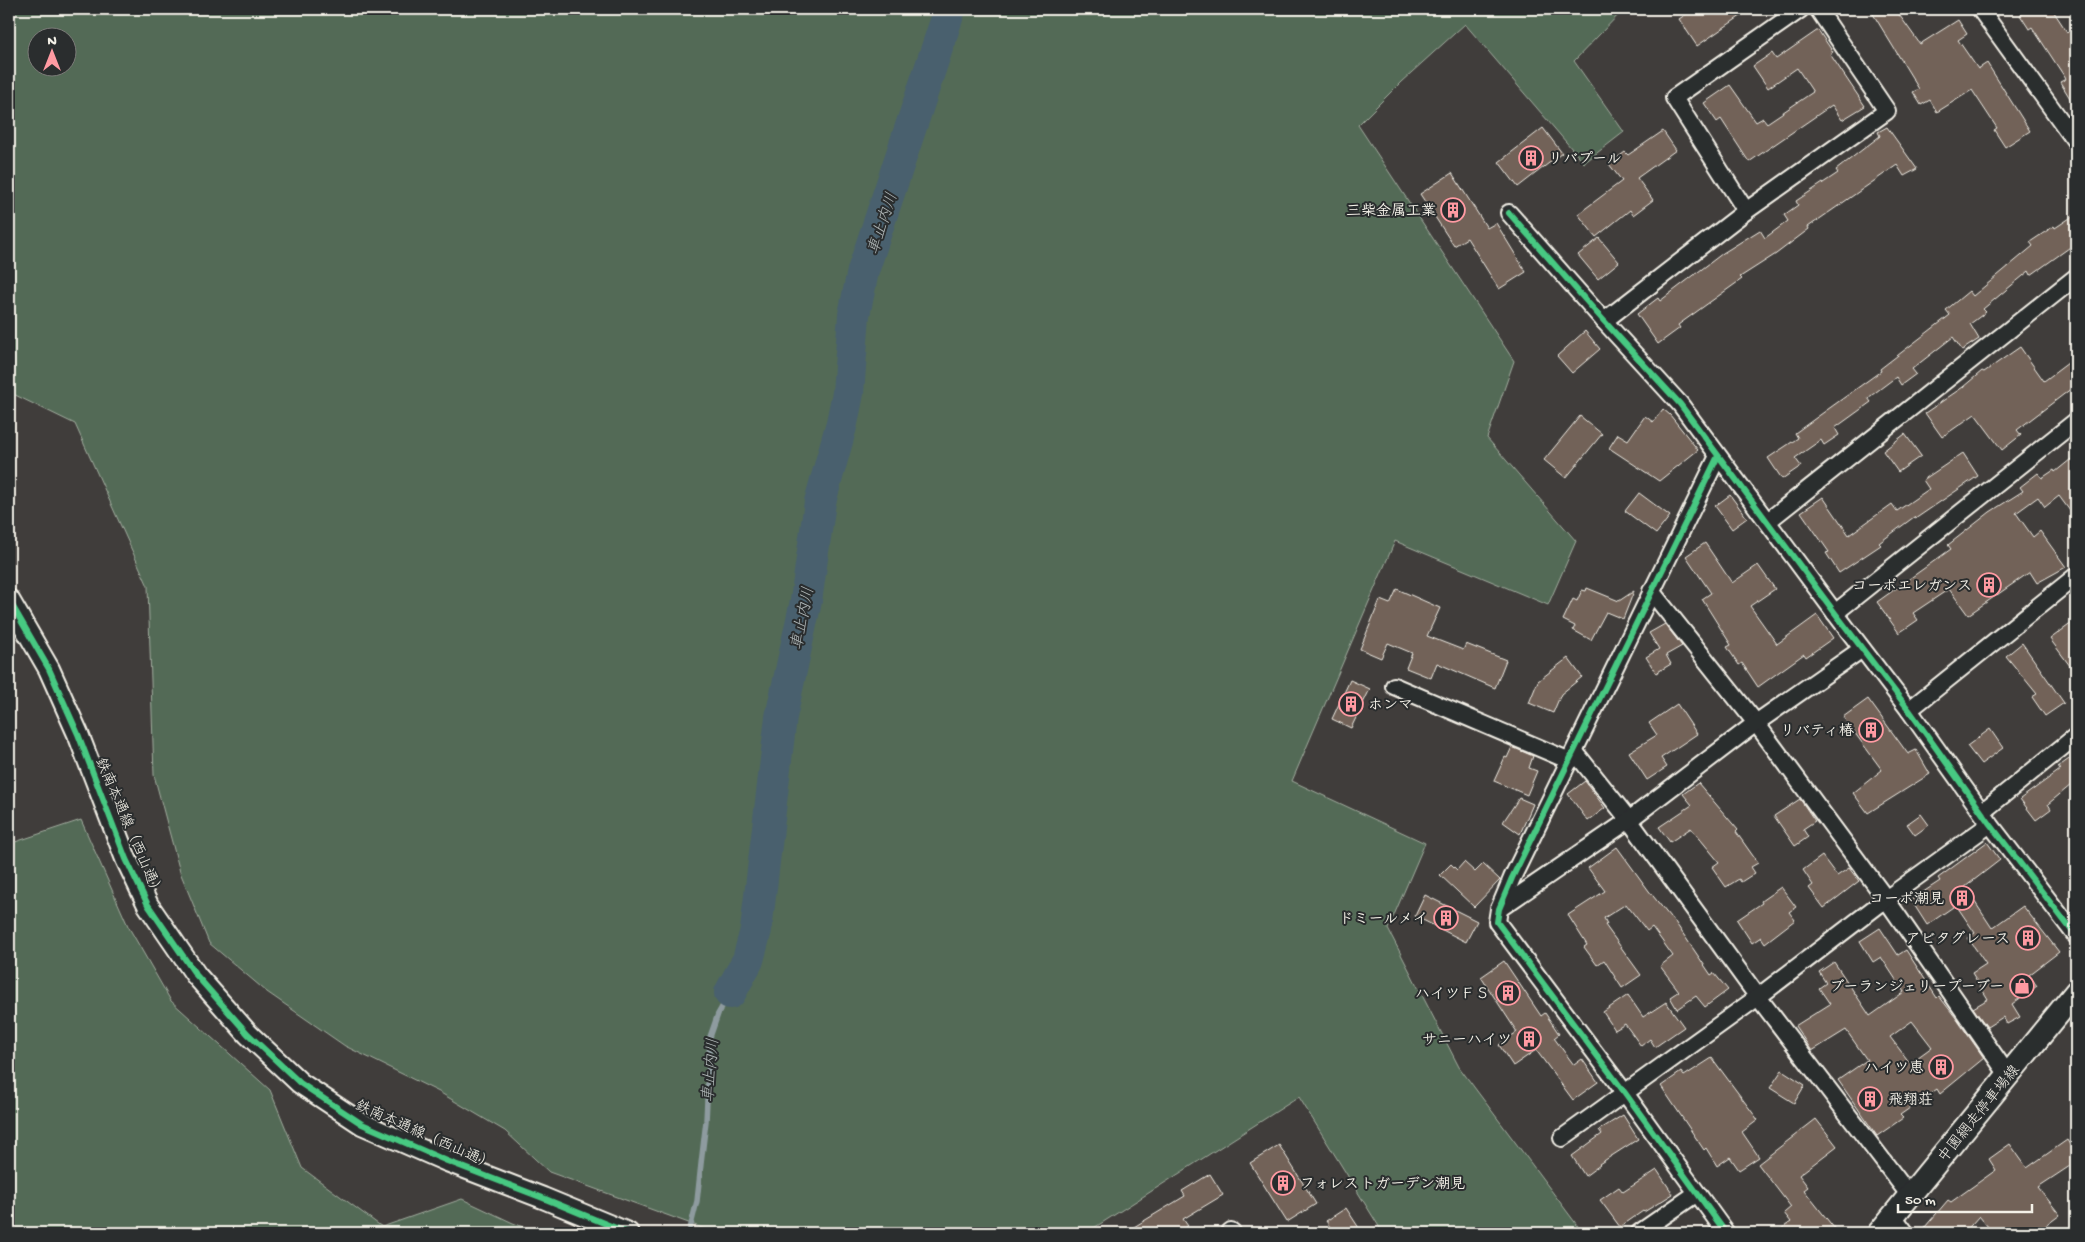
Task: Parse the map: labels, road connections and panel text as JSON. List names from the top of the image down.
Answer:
{
  "streets": {
    "main road": ["中園網走停車場線"],
    "street": ["鉄南本通線（西山通）"]
  },
  "water": ["車止内川"],
  "places": {
    "building": [
      "リバプール",
      "三柴金属工業",
      "コーポエレガンス",
      "ホンマ",
      "リバティ椿",
      "コーポ潮見",
      "ドミールメイ",
      "アビタグレース",
      "ハイツＦＳ",
      "サニーハイツ",
      "ハイツ恵",
      "飛翔荘",
      "フォレストガーデン潮見"
    ],
    "shop": ["ブーランジェリープーブー"]
  },
  "scale_bar": "50 m",
  "north": "top"
}
